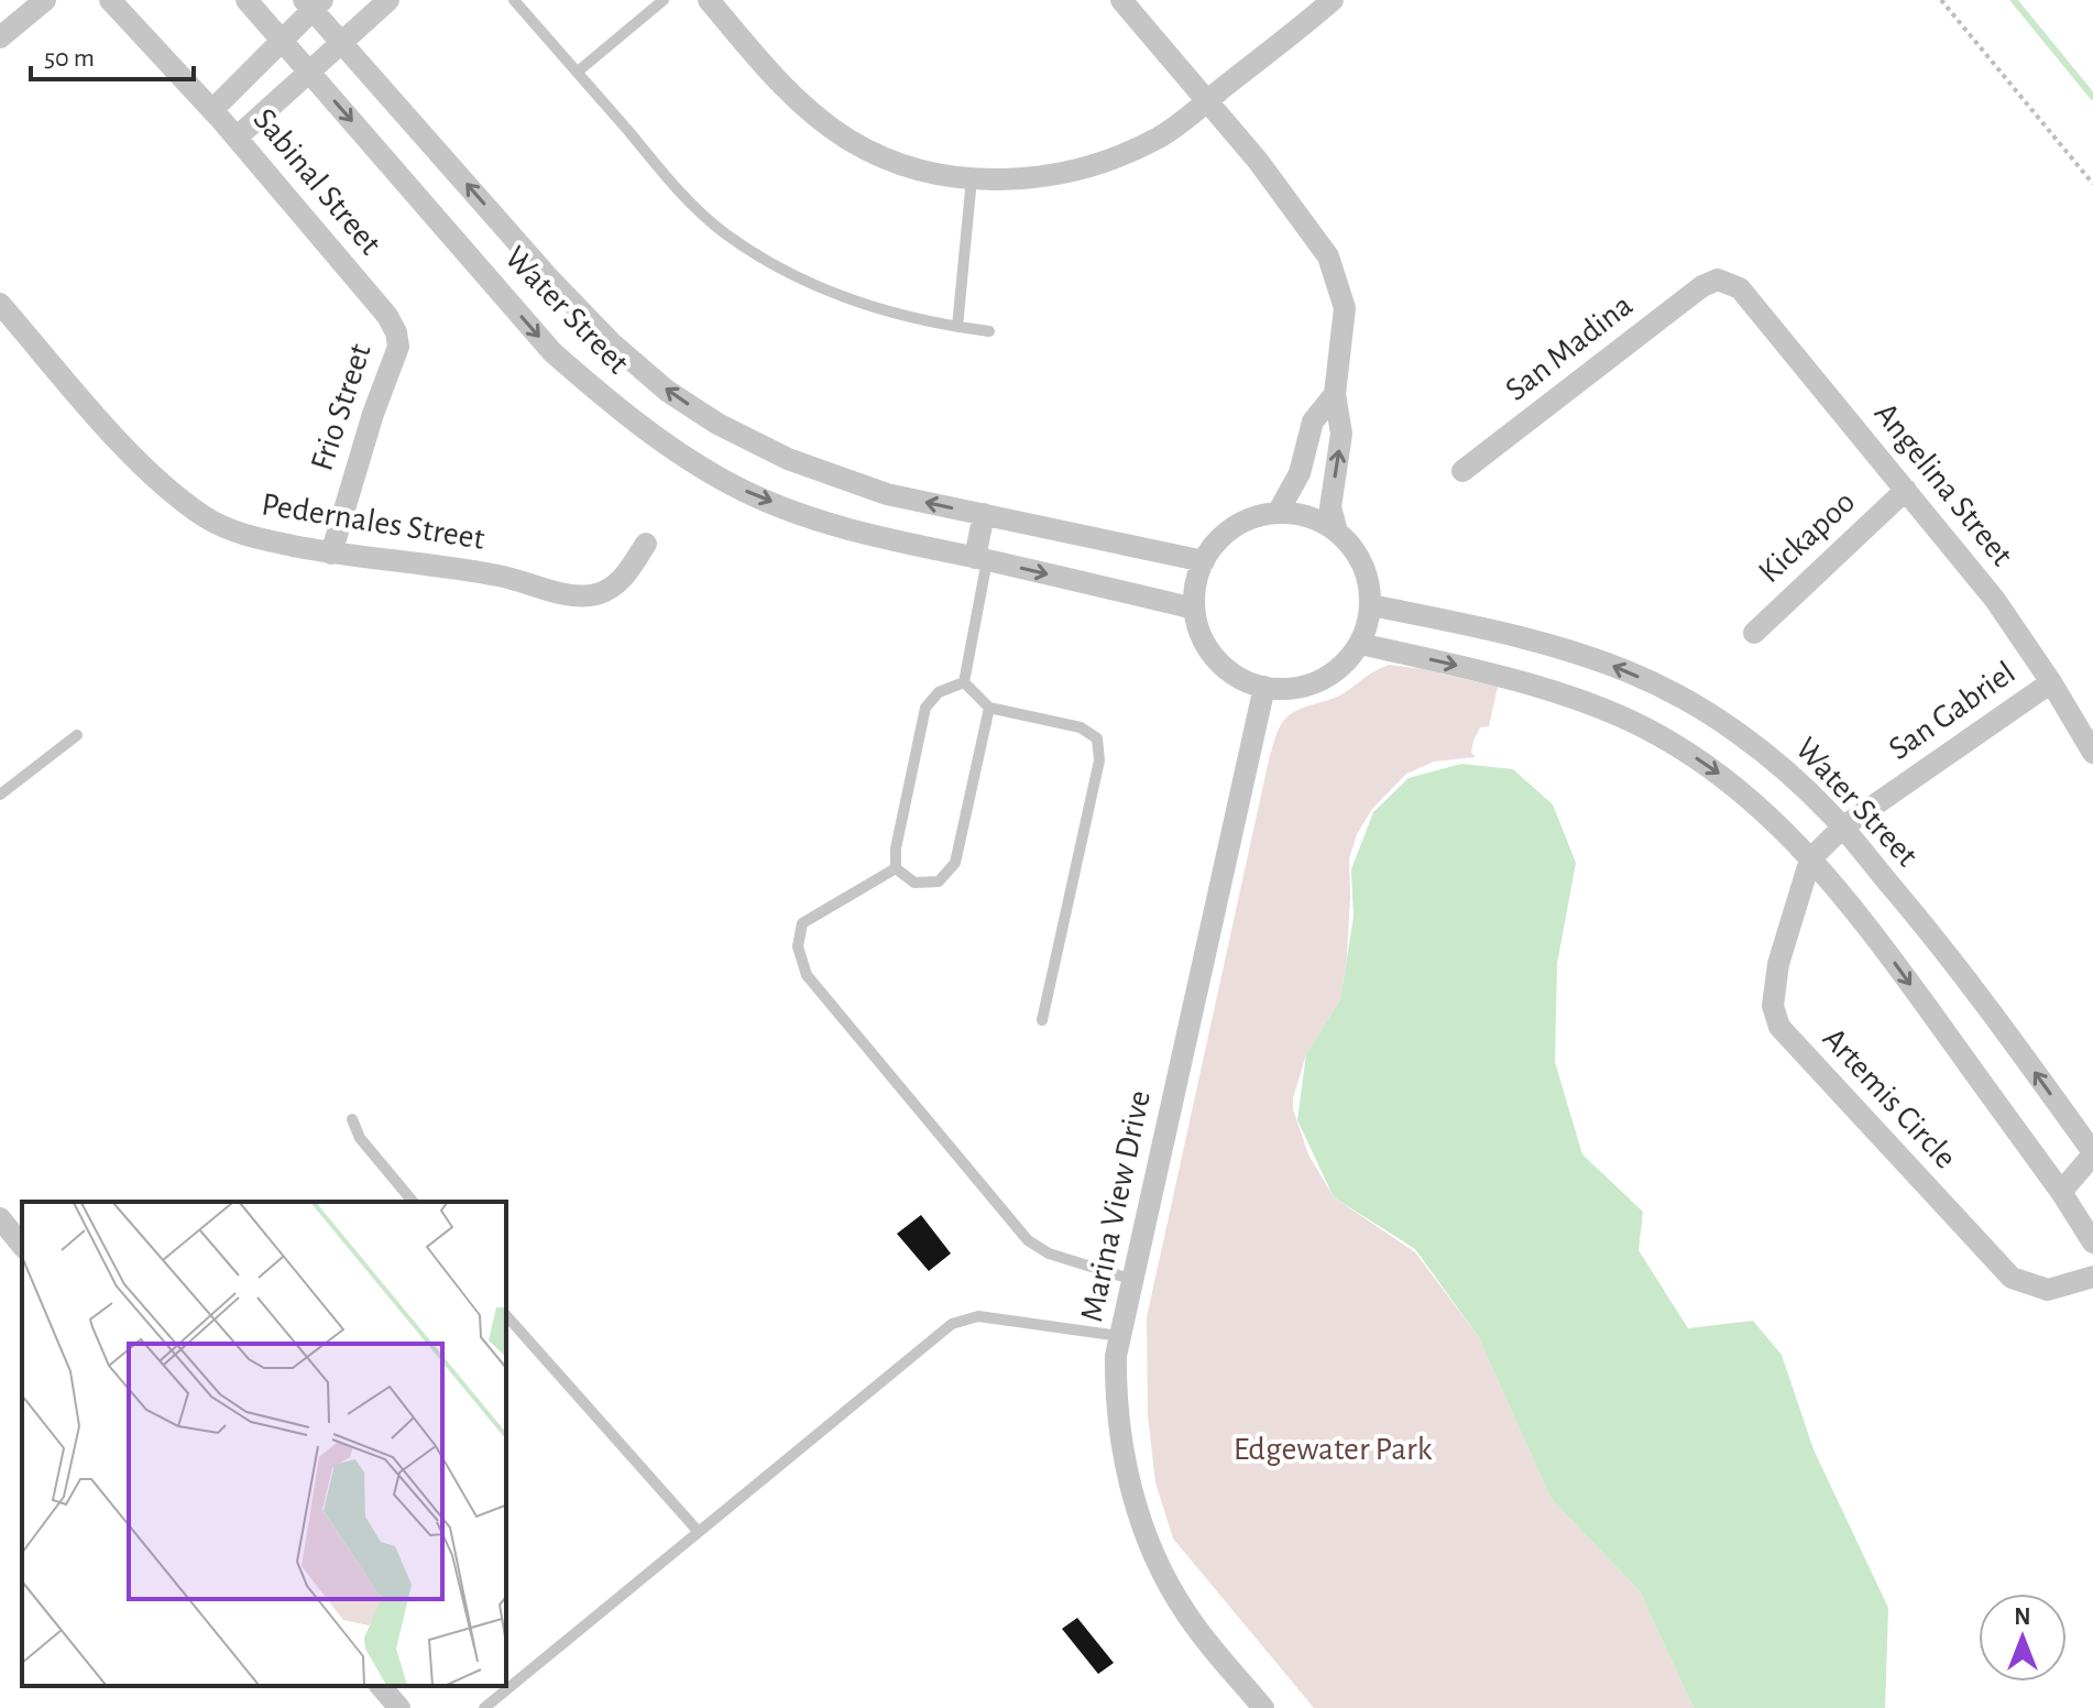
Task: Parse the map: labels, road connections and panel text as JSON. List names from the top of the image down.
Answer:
{
  "streets": {
    "street": [
      "Sabinal Street",
      "Water Street",
      "San Madina",
      "Frio Street",
      "Angelina Street",
      "Pedernales Street",
      "Kickapoo",
      "San Gabriel",
      "Artemis Circle",
      "Marina View Drive"
    ]
  },
  "crossings": [
    ["Sabinal Street", "Frio Street"],
    ["Water Street", "San Gabriel"],
    ["Water Street", "Marina View Drive"],
    ["San Madina", "Angelina Street"],
    ["Frio Street", "Pedernales Street"],
    ["Angelina Street", "Kickapoo"],
    ["Angelina Street", "San Gabriel"],
    ["San Gabriel", "Artemis Circle"]
  ],
  "parks": ["Edgewater Park"],
  "scale_bar": "50 m",
  "north": "top"
}
